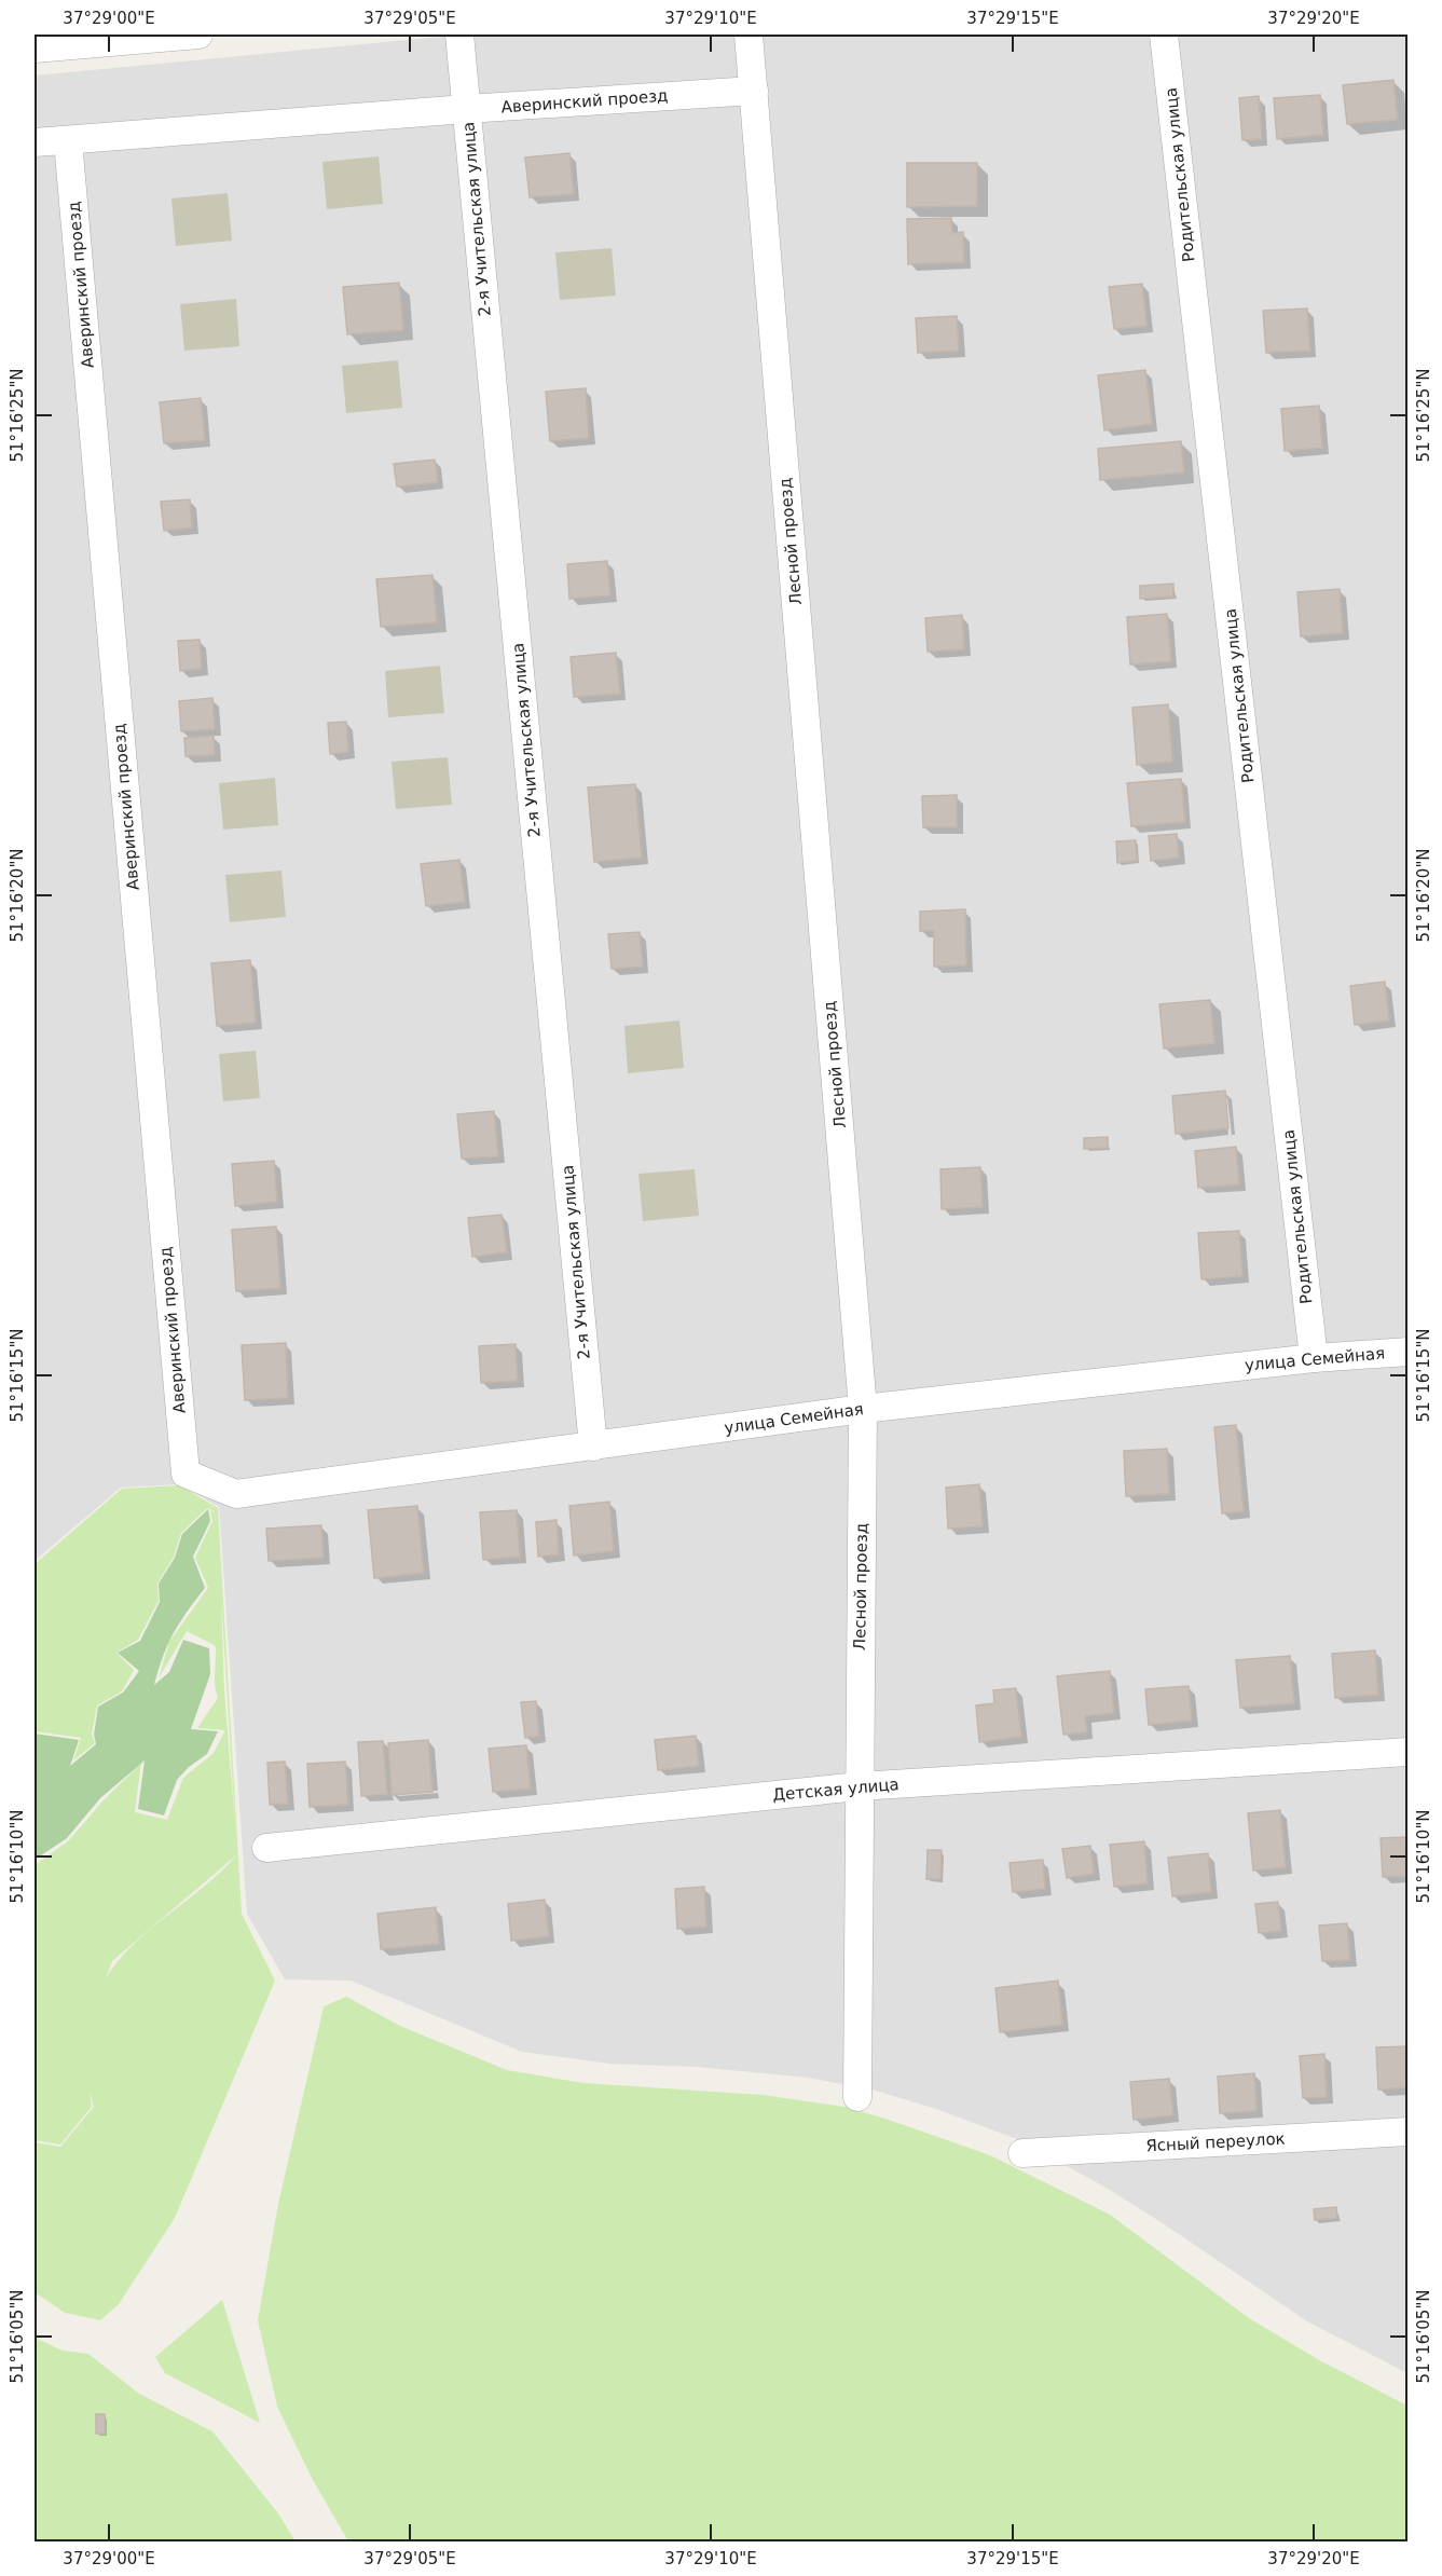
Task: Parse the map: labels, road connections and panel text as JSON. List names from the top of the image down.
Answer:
{
  "streets": {
    "street": [
      "Аверинский проезд",
      "Родительская улица",
      "2-я Учительская улица",
      "Лесной проезд",
      "улица Семейная",
      "Детская улица",
      "Ясный переулок"
    ]
  },
  "crossings": [
    ["Аверинский проезд", "2-я Учительская улица"],
    ["Аверинский проезд", "Лесной проезд"],
    ["Аверинский проезд", "улица Семейная"],
    ["Родительская улица", "улица Семейная"],
    ["2-я Учительская улица", "улица Семейная"],
    ["Лесной проезд", "улица Семейная"],
    ["Лесной проезд", "Детская улица"]
  ],
  "coordinates": [
    "37°29'00\"E",
    "37°29'05\"E",
    "37°29'10\"E",
    "37°29'15\"E",
    "37°29'20\"E",
    "51°16'25\"N",
    "51°16'20\"N",
    "51°16'15\"N",
    "51°16'10\"N",
    "51°16'05\"N"
  ]
}
